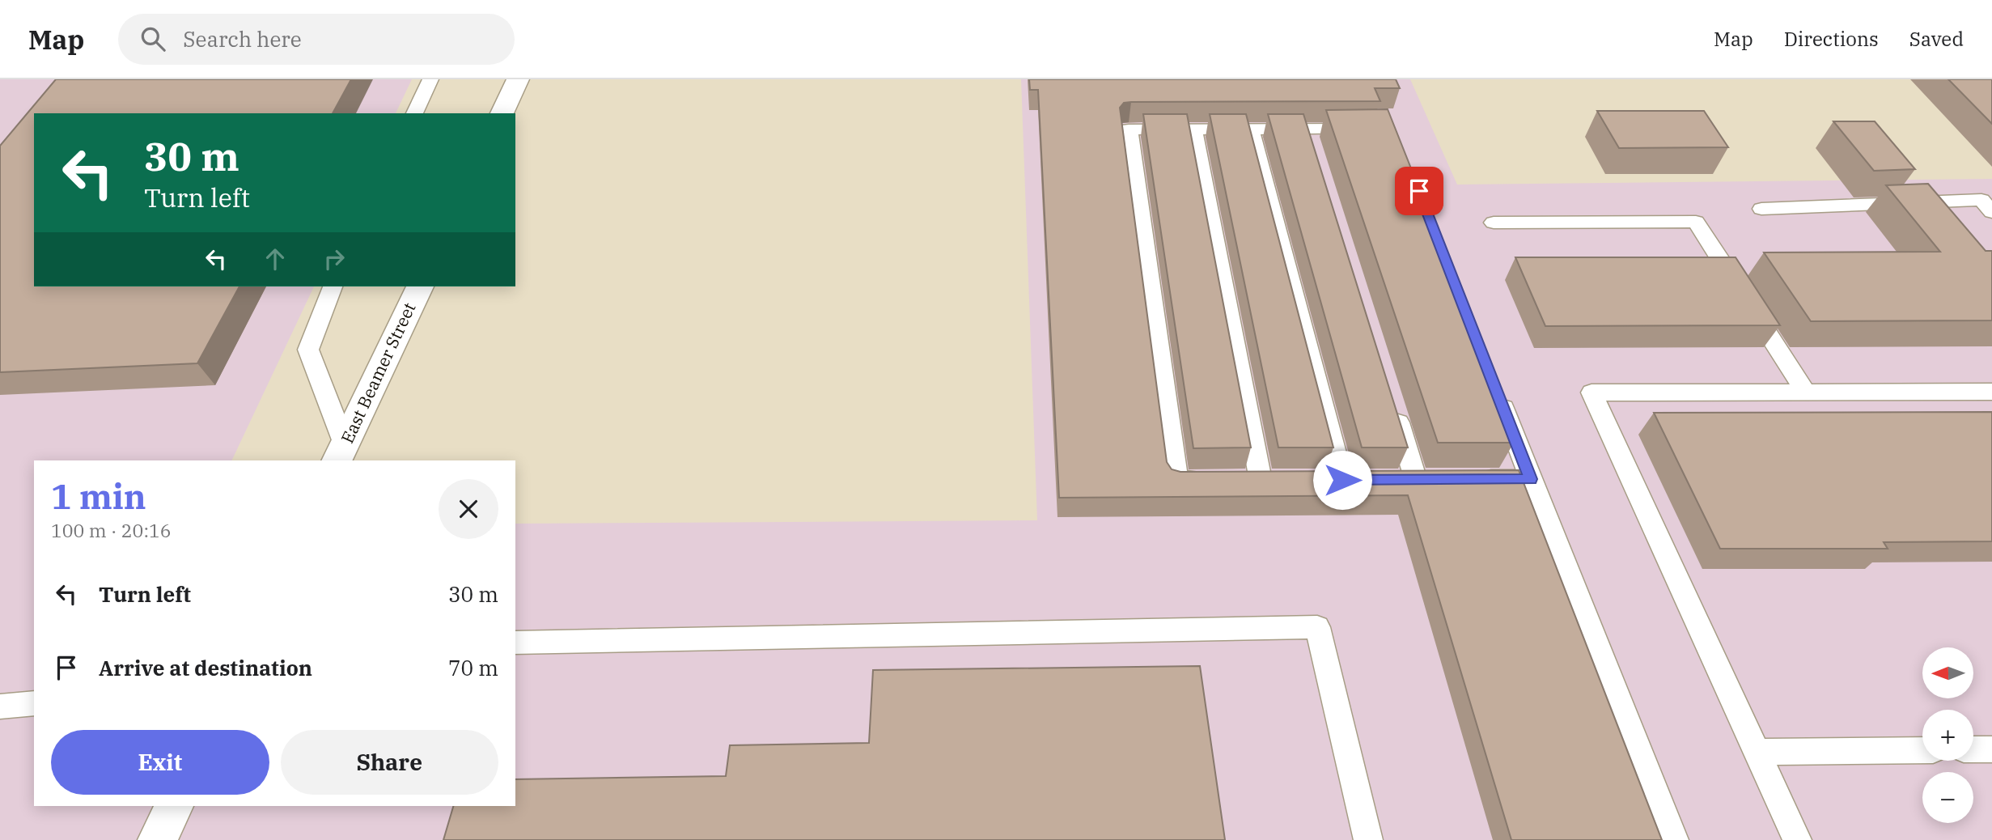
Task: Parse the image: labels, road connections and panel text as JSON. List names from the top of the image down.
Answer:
{
  "streets": {
    "street": ["East Beamer Street"]
  },
  "north": "left",
  "page": {
    "header": "Map",
    "search": "Search here",
    "nav": ["Map", "Directions", "Saved"],
    "turn": ["30 m", "Turn left"],
    "heading": ["1 min", "100 m · 20:16"],
    "list": [
      {
        "name": "Turn left",
        "value": "30 m"
      },
      {
        "name": "Arrive at destination",
        "value": "70 m"
      }
    ],
    "map_buttons": ["+", "−"],
    "buttons": ["Exit", "Share"]
  }
}
